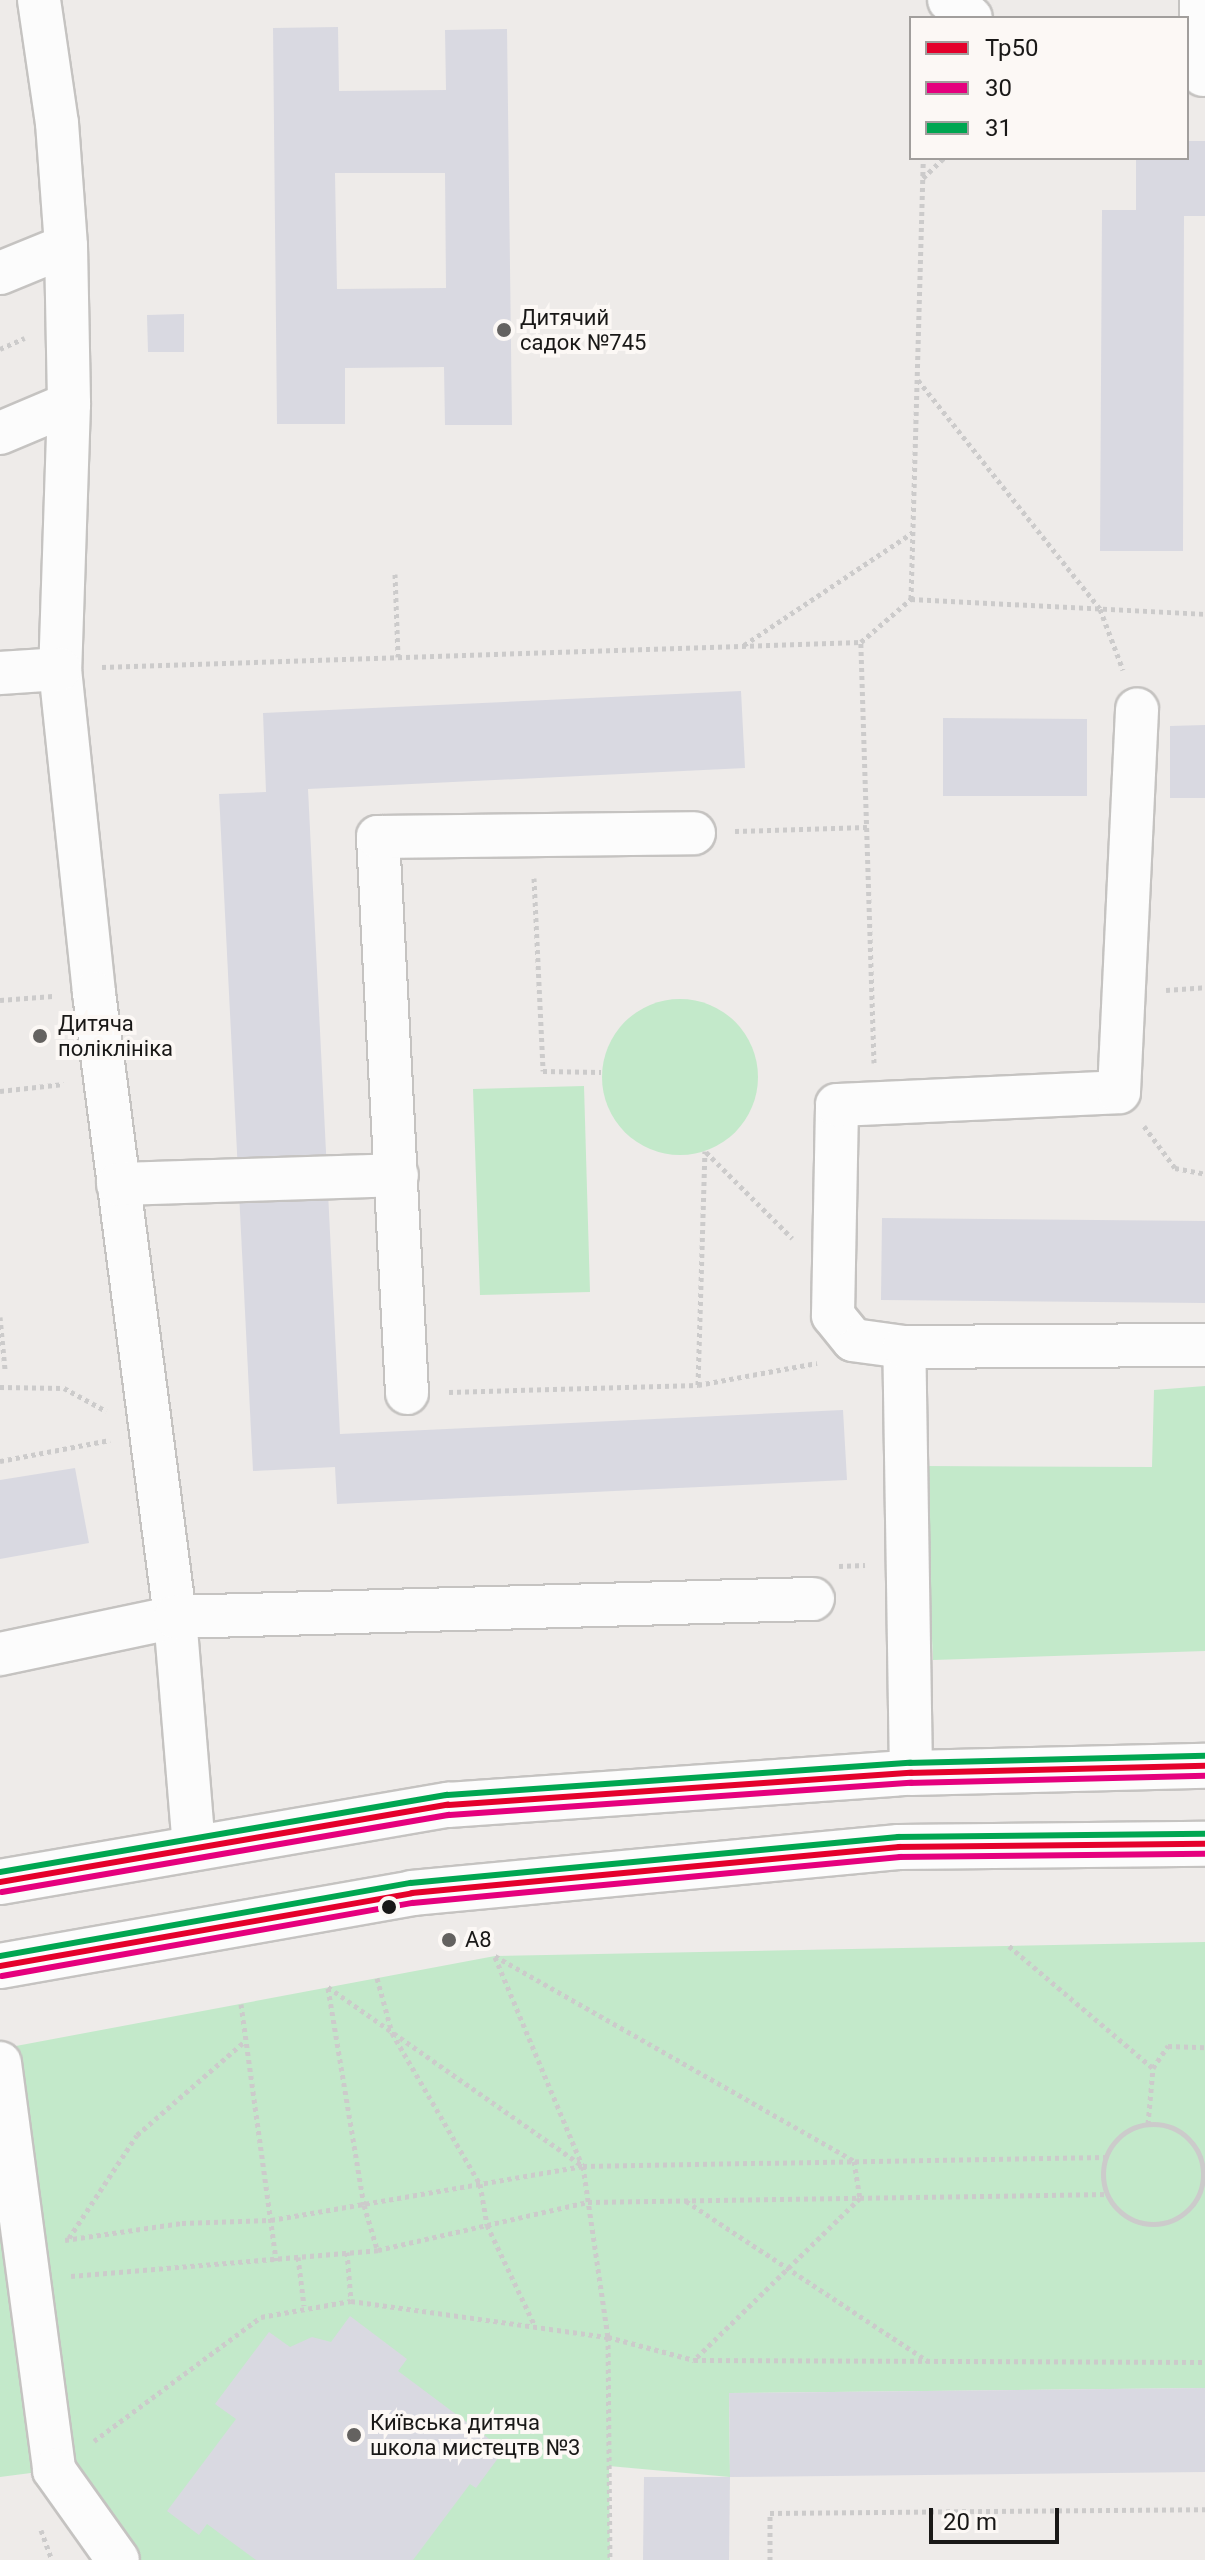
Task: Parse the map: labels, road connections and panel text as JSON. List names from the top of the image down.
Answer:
{
  "places": [
    "Дитячий садок №745",
    "Дитяча поліклініка",
    "А8",
    "Київська дитяча школа мистецтв №3"
  ],
  "lines": ["transit line 31", "transit line Тр50", "transit line 30"],
  "legend": ["Тр50", "30", "31"],
  "scale_bar": "20 m"
}
